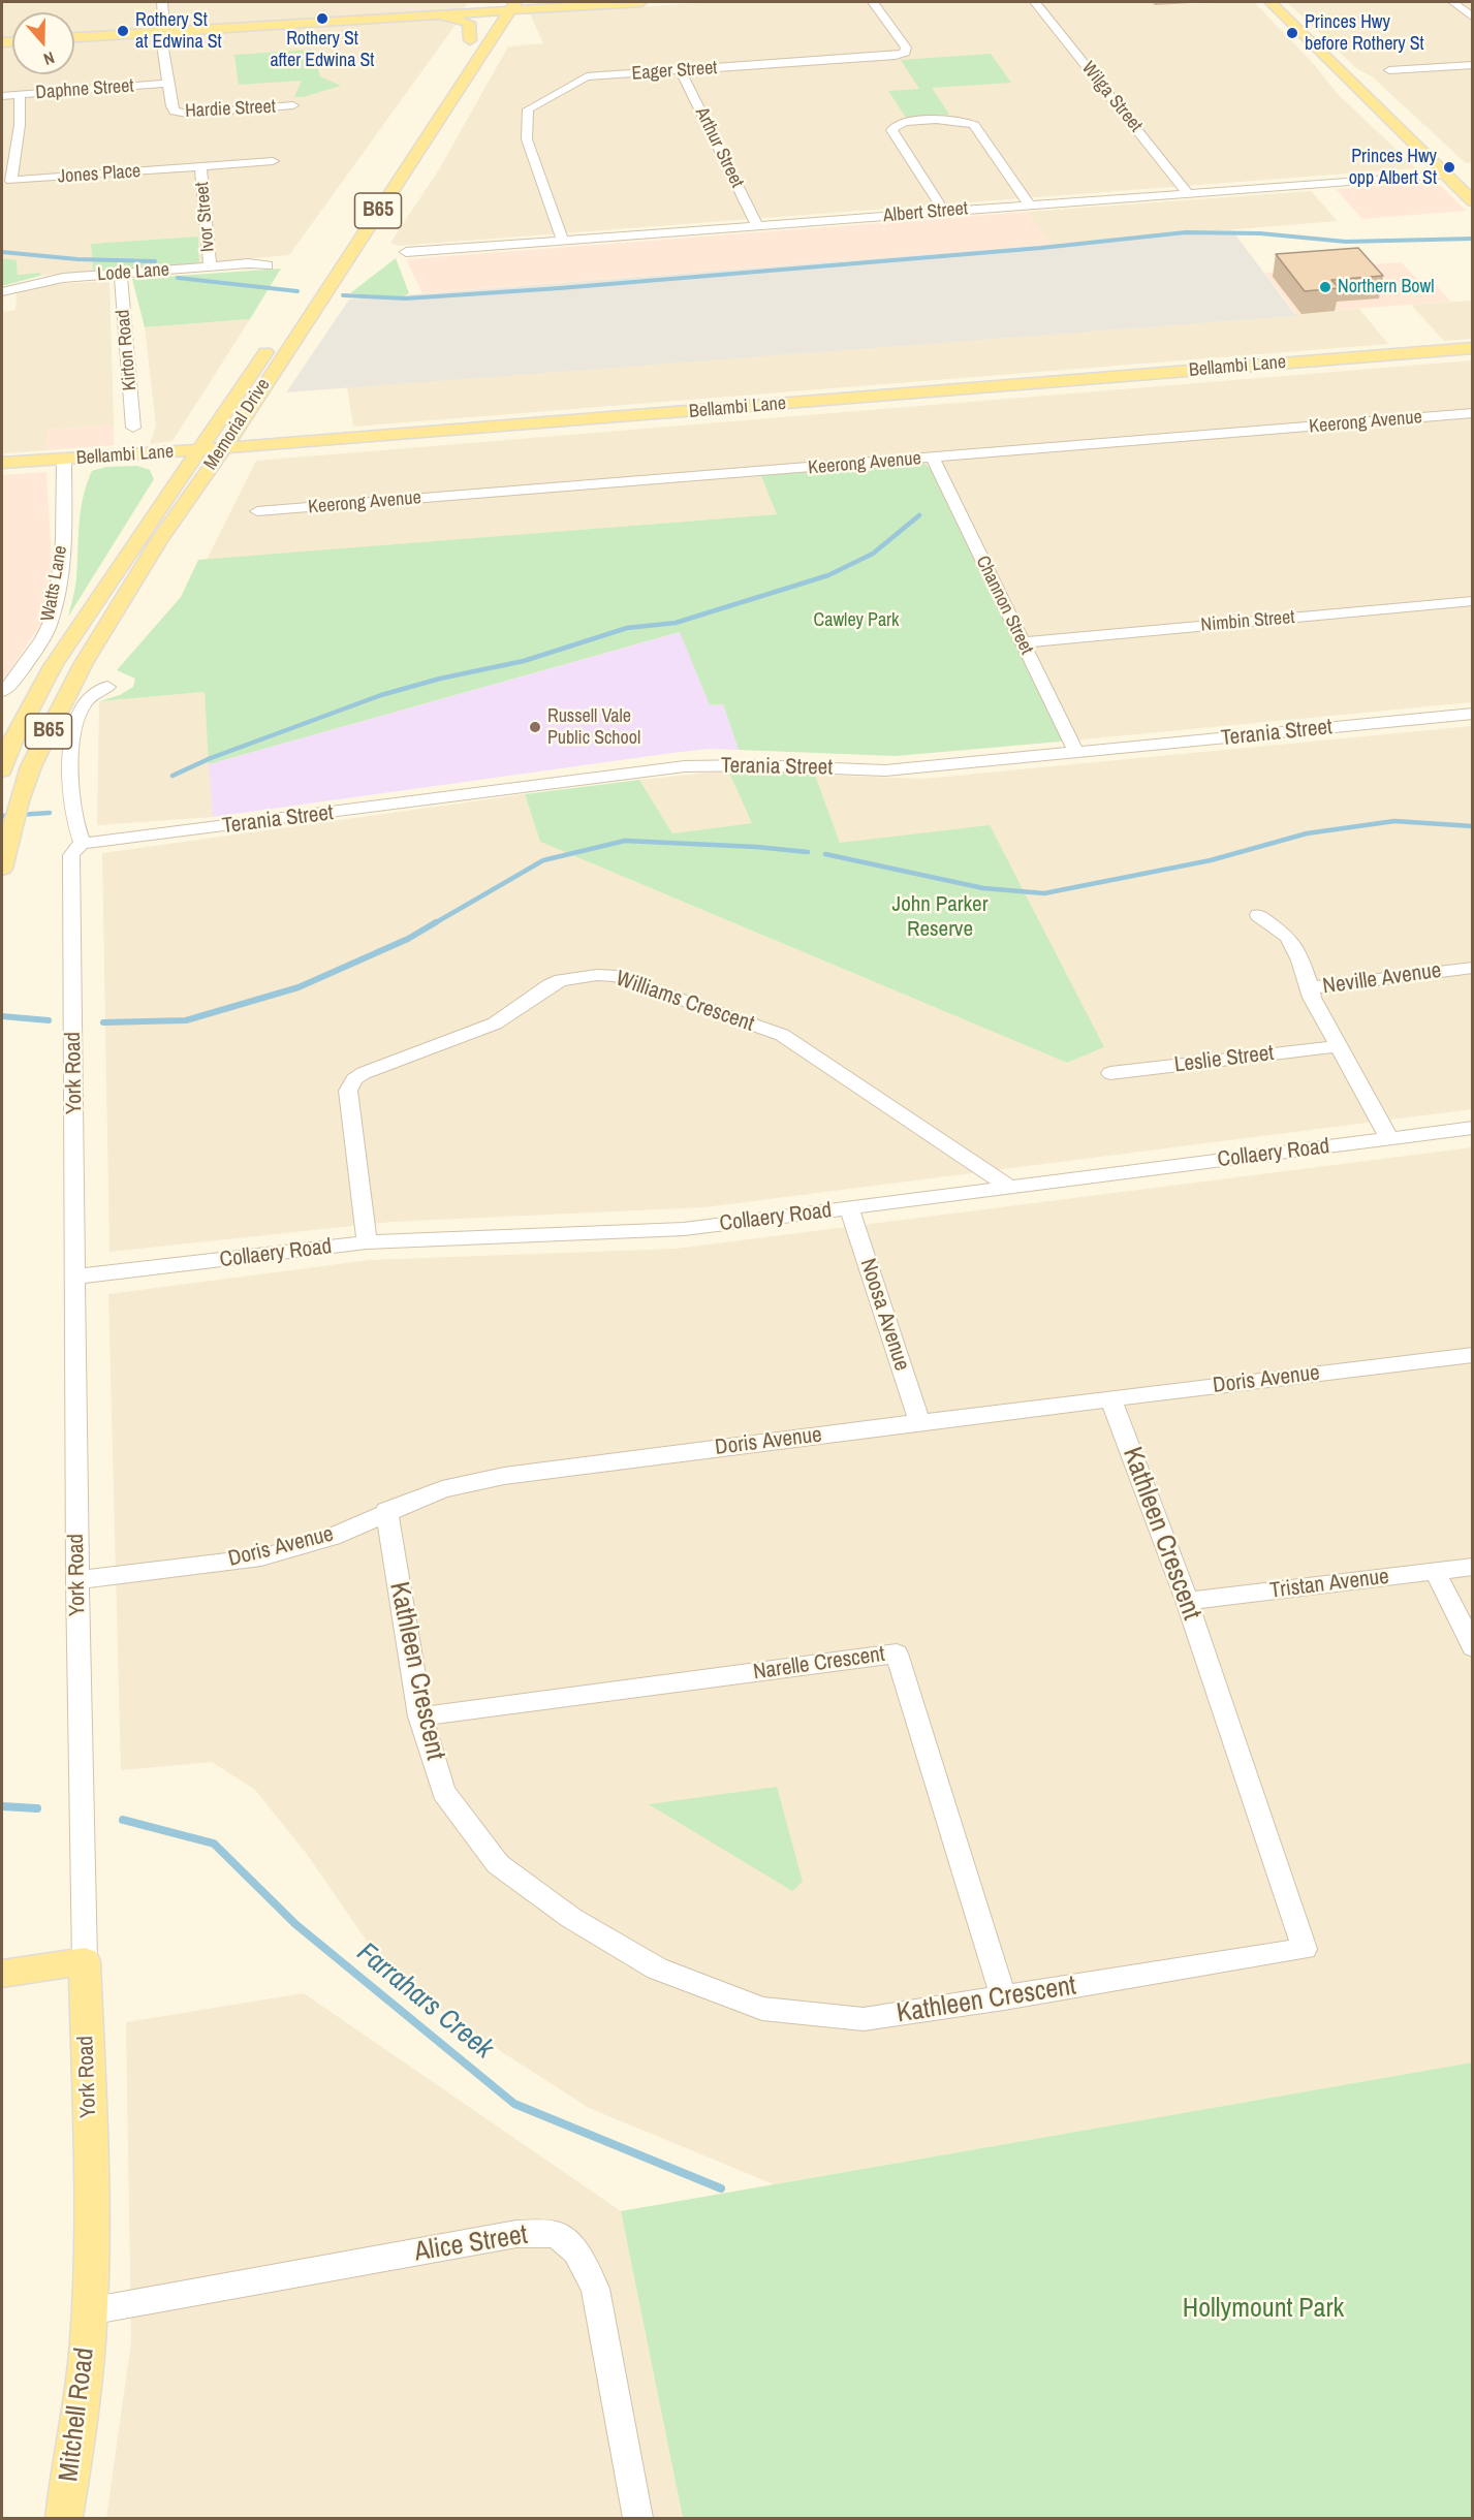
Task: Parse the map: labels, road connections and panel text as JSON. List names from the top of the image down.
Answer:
{
  "streets": {
    "main road": [
      "B65",
      "Bellambi Lane",
      "Memorial Drive",
      "York Road",
      "Mitchell Road"
    ],
    "street": [
      "Eager Street",
      "Daphne Street",
      "Wilga Street",
      "Hardie Street",
      "Arthur Street",
      "Jones Place",
      "Albert Street",
      "Ivor Street",
      "Lode Lane",
      "Kirton Road",
      "Keerong Avenue",
      "Watts Lane",
      "Channon Street",
      "Nimbin Street",
      "Terania Street",
      "Neville Avenue",
      "Williams Crescent",
      "Leslie Street",
      "Collaery Road",
      "Noosa Avenue",
      "Doris Avenue",
      "Kathleen Crescent",
      "Tristan Avenue",
      "Narelle Crescent",
      "Alice Street"
    ]
  },
  "crossings": [
    ["Eager Street", "Arthur Street"],
    ["Eager Street", "Albert Street"],
    ["Daphne Street", "Hardie Street"],
    ["Daphne Street", "Jones Place"],
    ["Wilga Street", "Albert Street"],
    ["Arthur Street", "Albert Street"],
    ["Jones Place", "Ivor Street"],
    ["Ivor Street", "Lode Lane"],
    ["Lode Lane", "Kirton Road"],
    ["Bellambi Lane", "Memorial Drive"],
    ["Bellambi Lane", "Watts Lane"],
    ["Keerong Avenue", "Channon Street"],
    ["Channon Street", "Nimbin Street"],
    ["Channon Street", "Terania Street"],
    ["Terania Street", "York Road"],
    ["Neville Avenue", "Leslie Street"],
    ["Neville Avenue", "Collaery Road"],
    ["Williams Crescent", "Collaery Road"],
    ["York Road", "Collaery Road"],
    ["York Road", "Doris Avenue"],
    ["York Road", "Alice Street"],
    ["York Road", "Mitchell Road"],
    ["Collaery Road", "Noosa Avenue"],
    ["Noosa Avenue", "Doris Avenue"],
    ["Doris Avenue", "Kathleen Crescent"],
    ["Kathleen Crescent", "Tristan Avenue"],
    ["Kathleen Crescent", "Narelle Crescent"],
    ["Alice Street", "Mitchell Road"]
  ],
  "water": ["Farrahars Creek"],
  "parks": ["Cawley Park", "John Parker Reserve", "Hollymount Park"],
  "places": [
    "Rothery St after Edwina St",
    "Rothery St at Edwina St",
    "Princes Hwy before Rothery St",
    "Princes Hwy opp Albert St",
    "Northern Bowl",
    "Russell Vale Public School"
  ],
  "north": "bottom"
}
